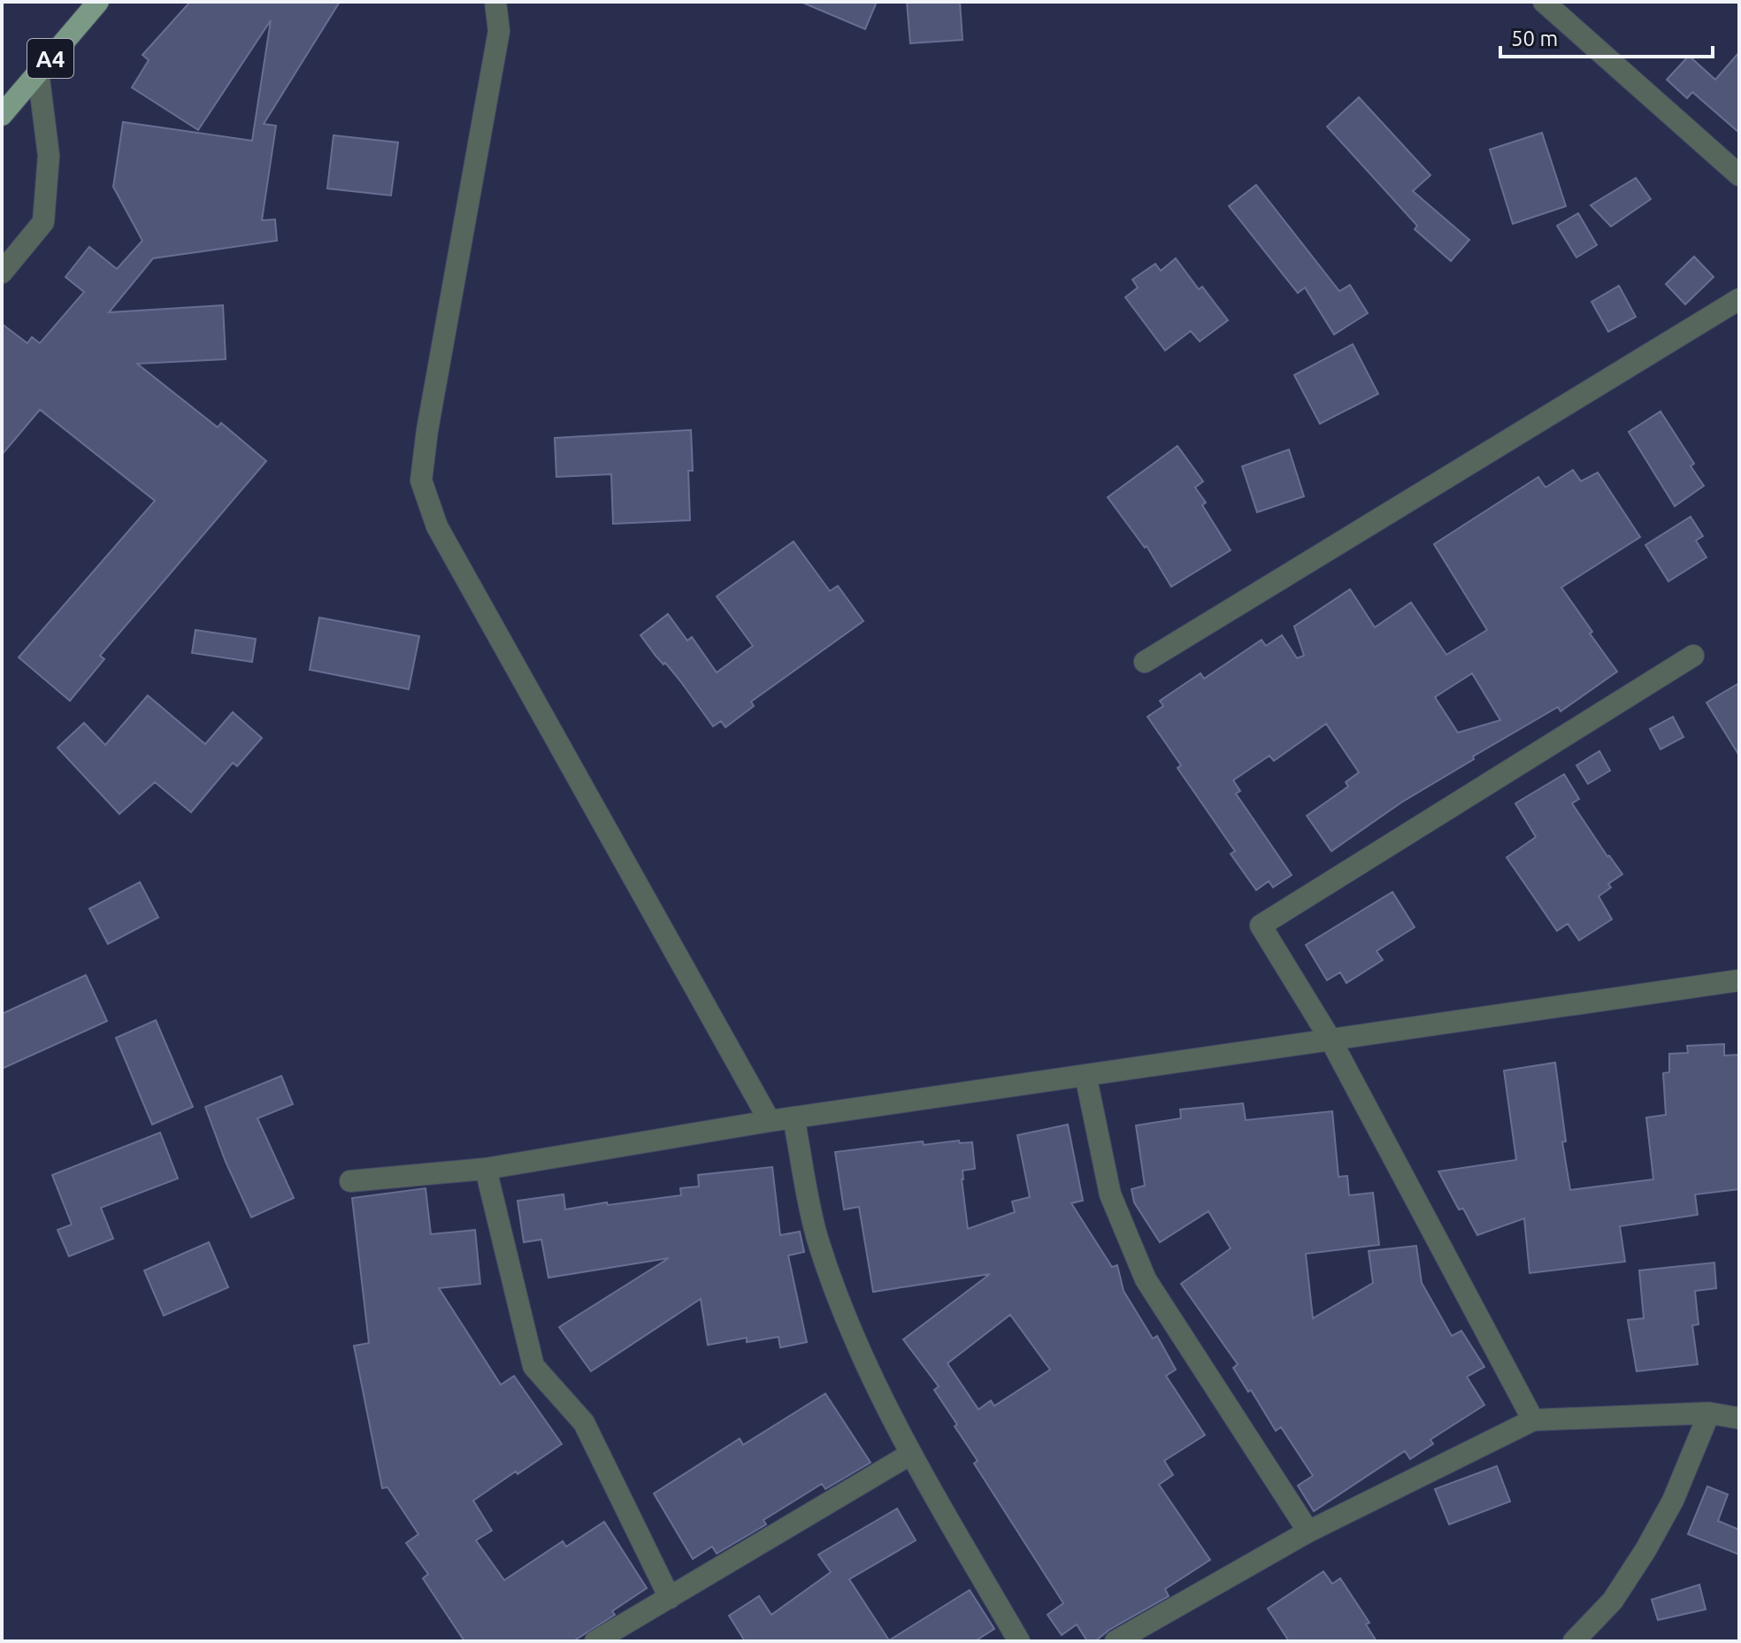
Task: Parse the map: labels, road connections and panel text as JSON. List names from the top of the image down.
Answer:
{
  "streets": {
    "main road": ["A4"]
  },
  "scale_bar": "50 m"
}
